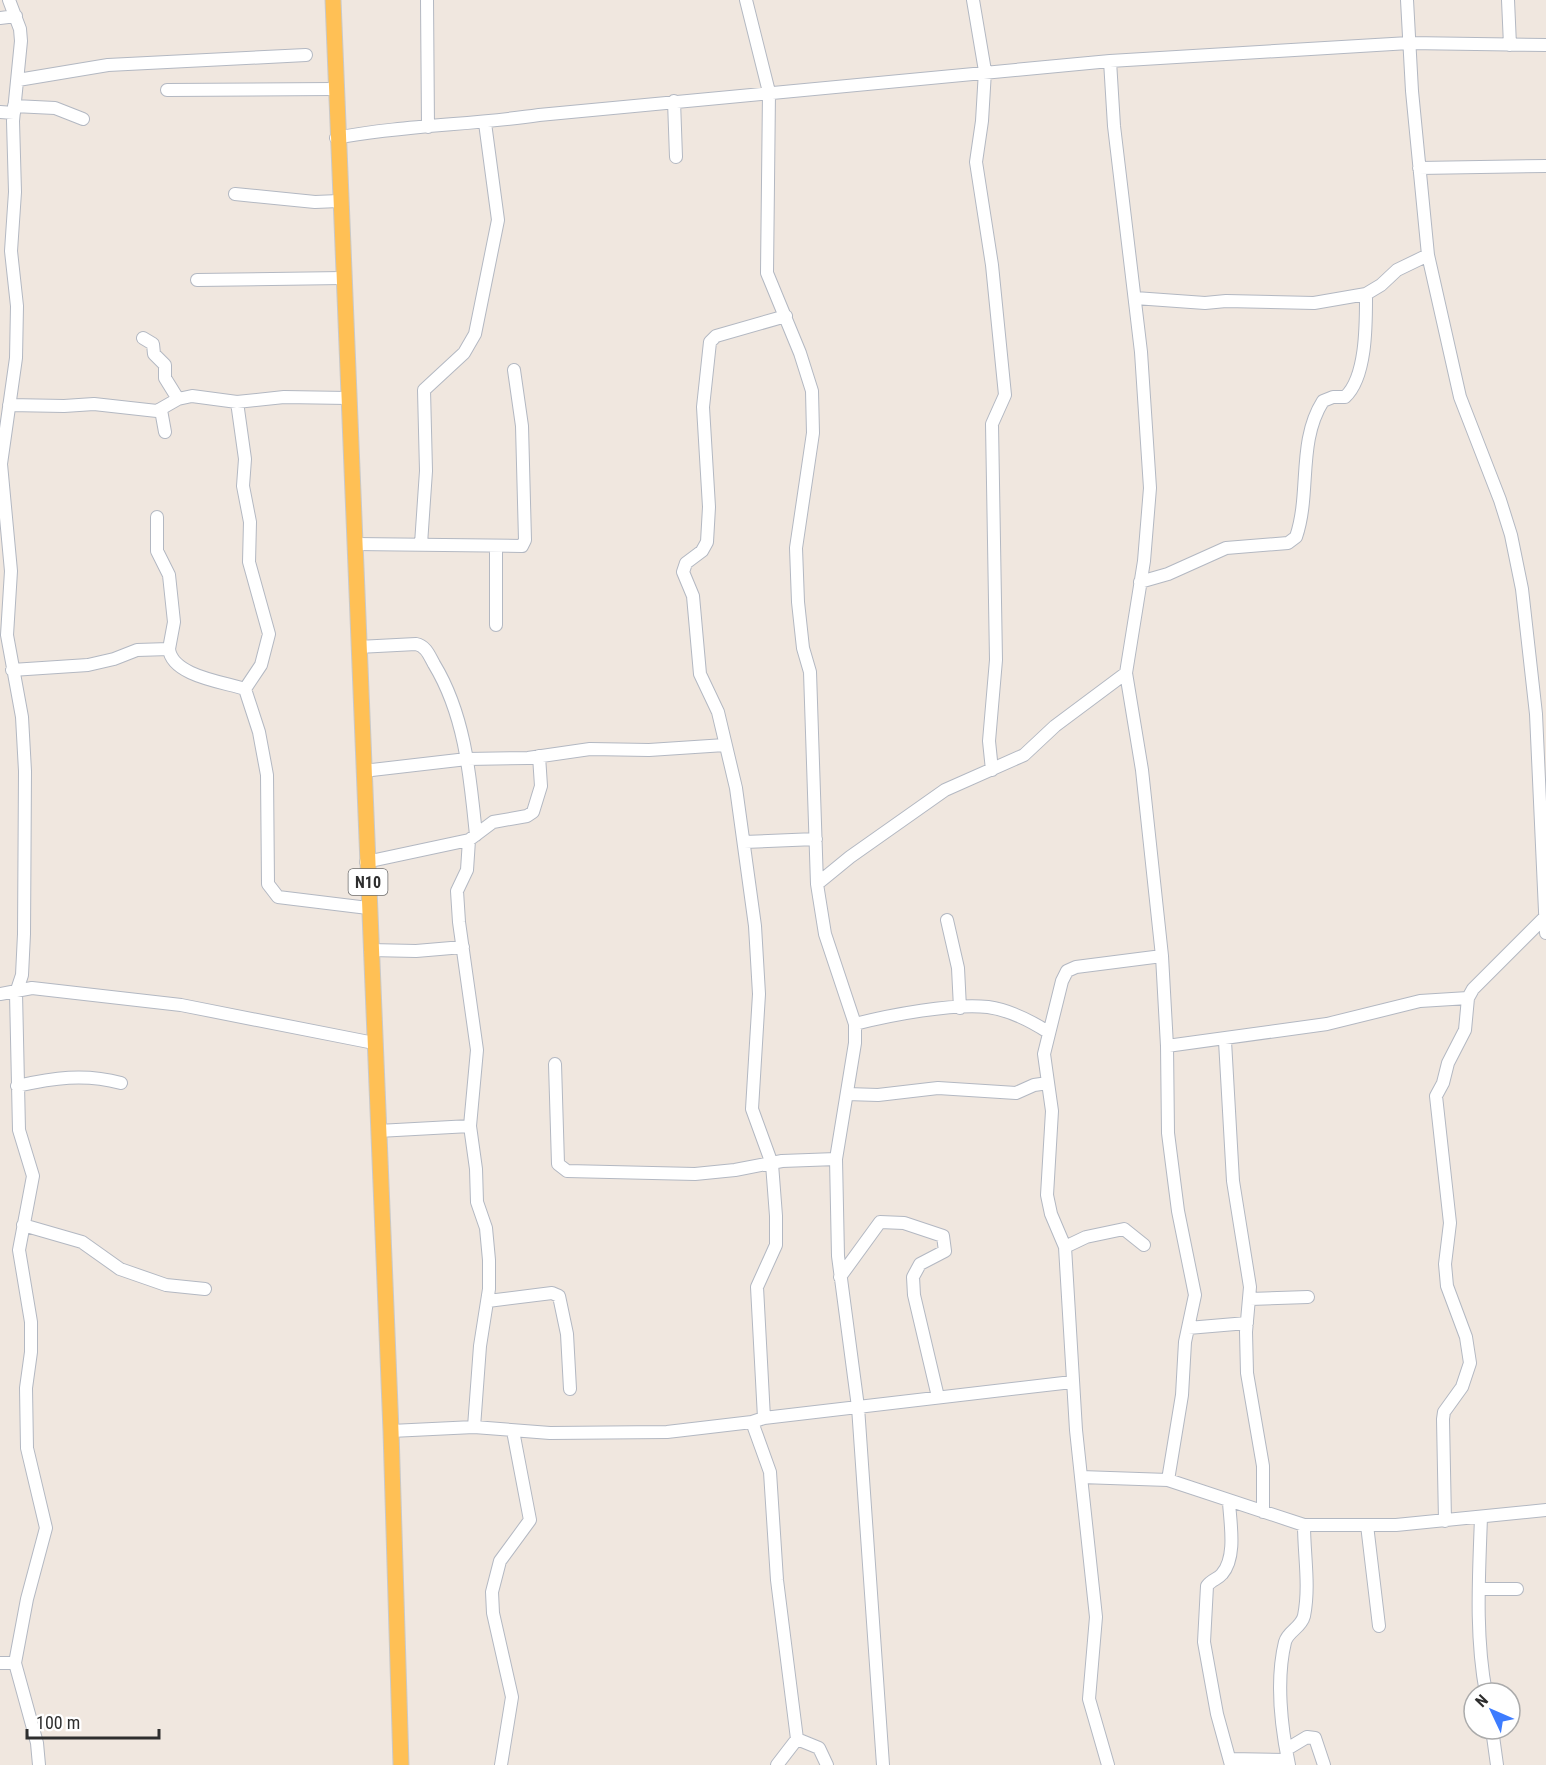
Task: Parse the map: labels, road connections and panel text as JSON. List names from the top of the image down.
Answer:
{
  "streets": {
    "main road": ["N10"]
  },
  "scale_bar": "100 m",
  "north": "top left"
}
